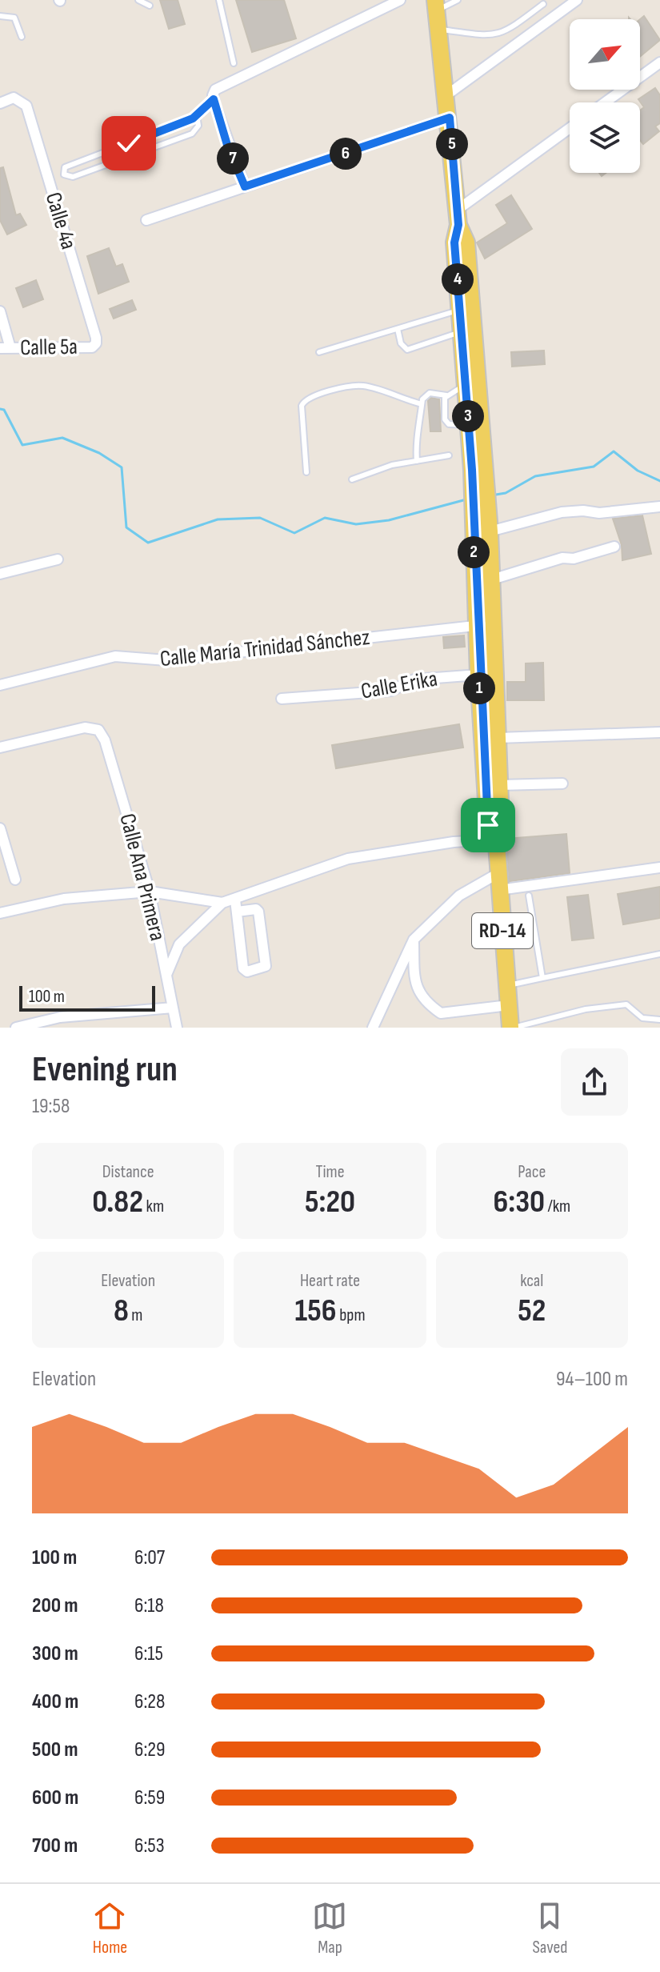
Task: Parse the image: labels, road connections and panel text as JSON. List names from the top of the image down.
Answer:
{
  "streets": {
    "main road": ["RD-14"],
    "street": [
      "Calle 4a",
      "Calle 5a",
      "Calle María Trinidad Sánchez",
      "Calle Erika",
      "Calle Ana Primera"
    ]
  },
  "crossings": [
    ["Calle 4a", "Calle 5a"],
    ["Calle María Trinidad Sánchez", "RD-14"],
    ["Calle Erika", "RD-14"]
  ],
  "scale_bar": "100 m",
  "north": "top right",
  "page": {
    "pins": [
      "5",
      "6",
      "7",
      "4",
      "3",
      "2",
      "1"
    ],
    "scale": "100 m",
    "heading": ["Evening run", "19:58"],
    "stats": [
      ["Distance", "0.82 km"],
      ["Time", "5:20"],
      ["Pace", "6:30 /km"],
      ["Elevation", "8 m"],
      ["Heart rate", "156 bpm"],
      ["kcal", "52"]
    ],
    "chart": ["Elevation", "94–100 m"],
    "list": [
      {
        "name": "100 m",
        "note": "6:07"
      },
      {
        "name": "200 m",
        "note": "6:18"
      },
      {
        "name": "300 m",
        "note": "6:15"
      },
      {
        "name": "400 m",
        "note": "6:28"
      },
      {
        "name": "500 m",
        "note": "6:29"
      },
      {
        "name": "600 m",
        "note": "6:59"
      },
      {
        "name": "700 m",
        "note": "6:53"
      }
    ],
    "tabs": ["Home", "Map", "Saved"]
  }
}
